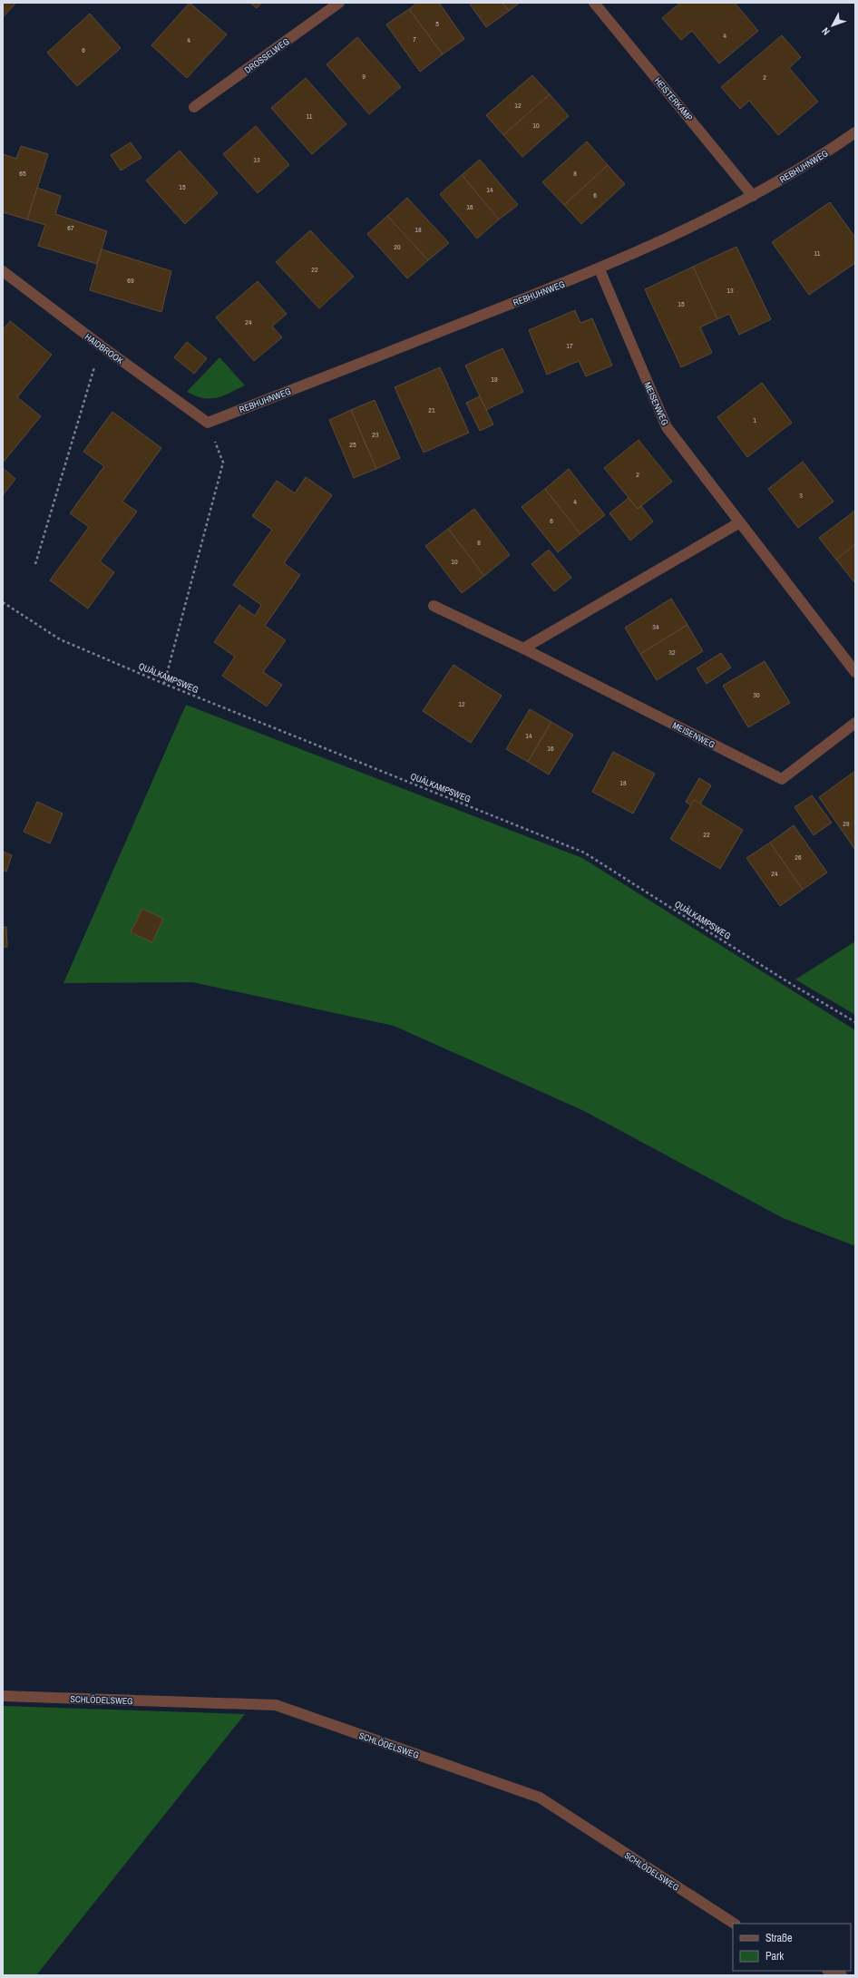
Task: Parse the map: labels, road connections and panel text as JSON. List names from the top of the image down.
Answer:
{
  "streets": {
    "street": [
      "DROSSELWEG",
      "HEISTERKAMP",
      "REBHUHNWEG",
      "HAIDBROOK",
      "MEISENWEG",
      "SCHLÖDELSWEG"
    ],
    "path": ["QUÄLKAMPSWEG"]
  },
  "crossings": [
    ["HEISTERKAMP", "REBHUHNWEG"],
    ["REBHUHNWEG", "HAIDBROOK"],
    ["REBHUHNWEG", "MEISENWEG"]
  ],
  "house_numbers": [
    "5",
    "4",
    "7",
    "4",
    "6",
    "9",
    "2",
    "12",
    "11",
    "10",
    "13",
    "65",
    "8",
    "15",
    "14",
    "6",
    "16",
    "67",
    "18",
    "20",
    "11",
    "22",
    "69",
    "13",
    "15",
    "24",
    "17",
    "19",
    "21",
    "1",
    "23",
    "25",
    "2",
    "3",
    "4",
    "6",
    "8",
    "10",
    "34",
    "32",
    "30",
    "12",
    "14",
    "16",
    "18",
    "28",
    "22",
    "26",
    "24"
  ],
  "legend": ["Straße", "Park"],
  "north": "bottom left"
}
